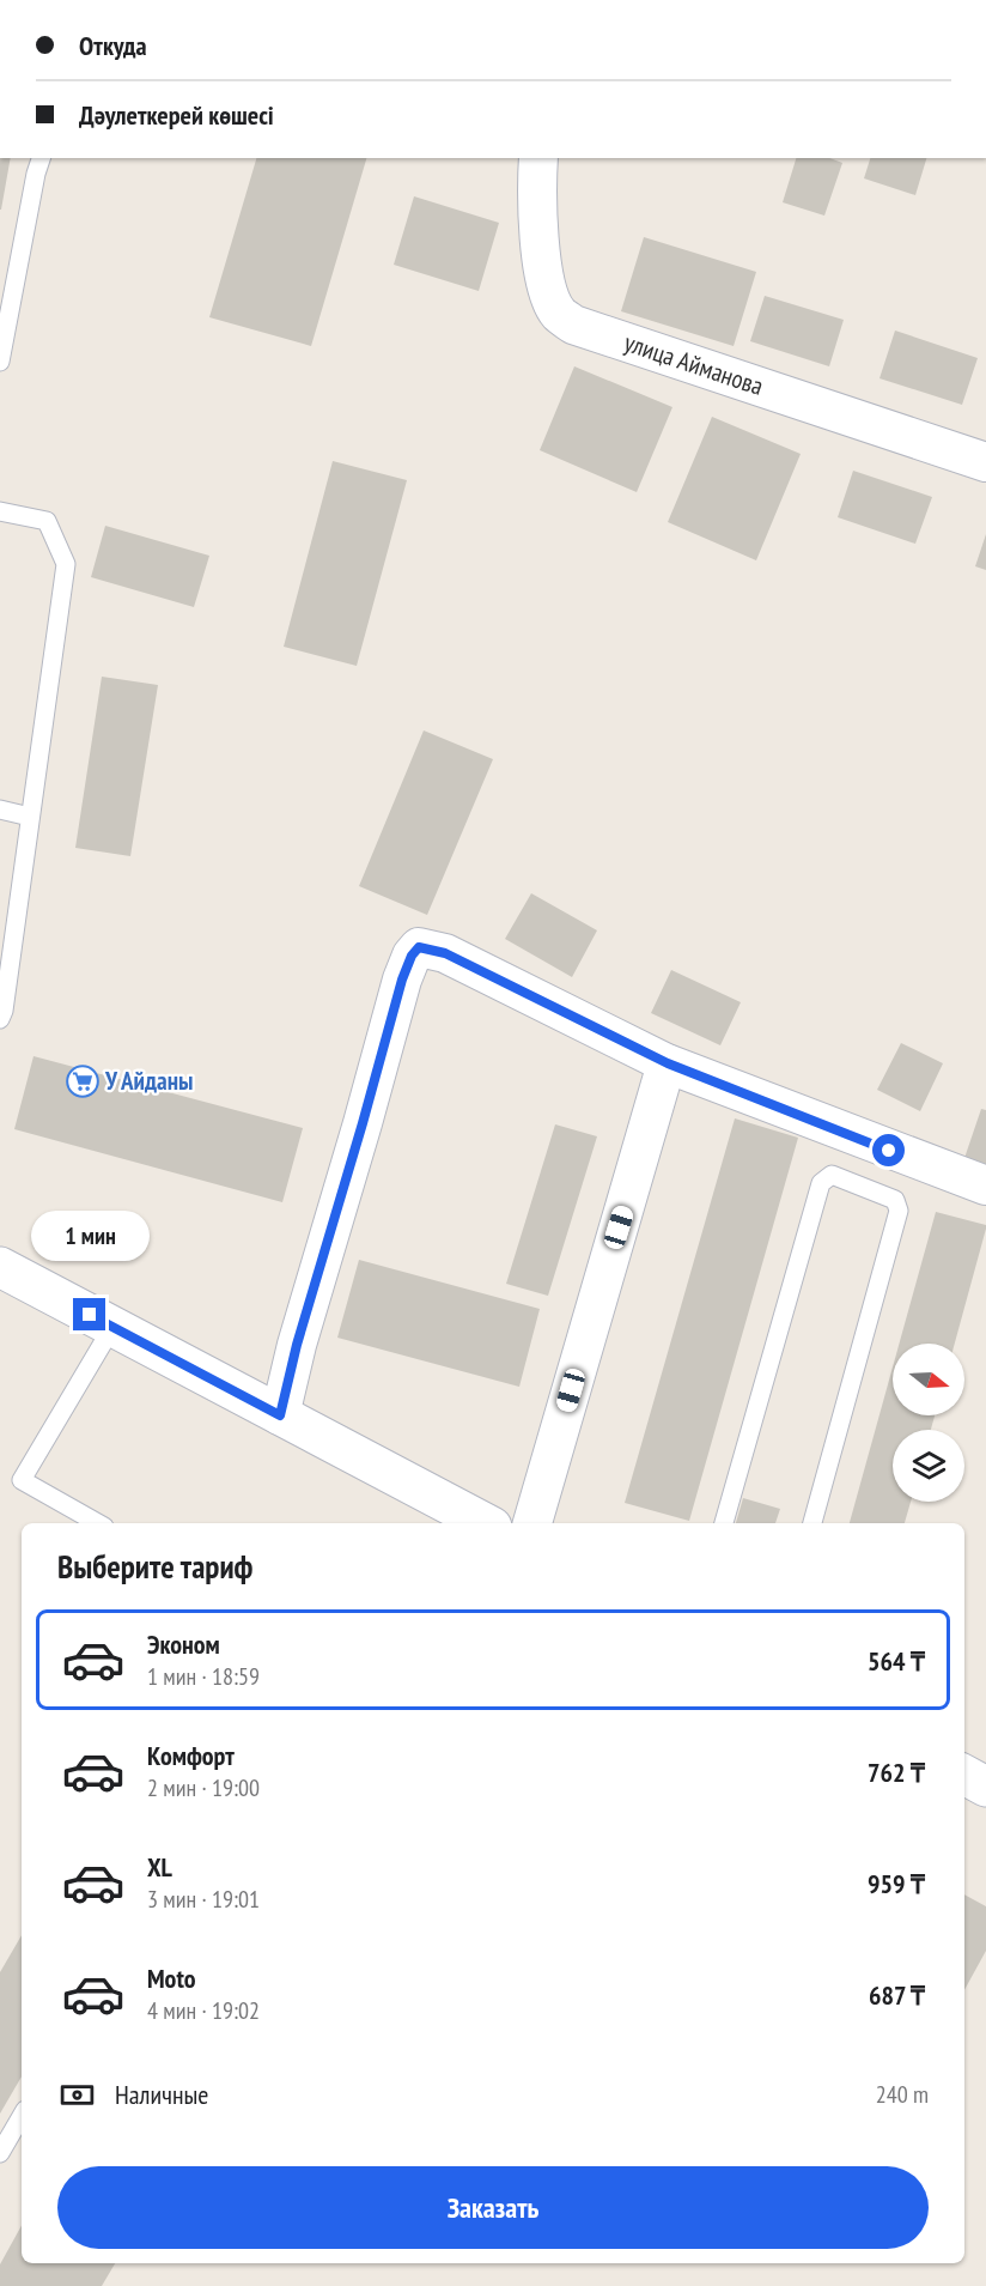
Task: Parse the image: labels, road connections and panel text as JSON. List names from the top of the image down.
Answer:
{
  "streets": {
    "street": ["улица Айманова"]
  },
  "places": {
    "supermarket": ["У Айданы"]
  },
  "north": "right",
  "page": {
    "banner": ["Откуда", "Дәулеткерей көшесі"],
    "bubble": "1 мин",
    "heading": "Выберите тариф",
    "list": [
      {
        "name": "Эконом",
        "note": "1 мин · 18:59",
        "value": "564 ₸"
      },
      {
        "name": "Комфорт",
        "note": "2 мин · 19:00",
        "value": "762 ₸"
      },
      {
        "name": "XL",
        "note": "3 мин · 19:01",
        "value": "959 ₸"
      },
      {
        "name": "Moto",
        "note": "4 мин · 19:02",
        "value": "687 ₸"
      }
    ],
    "pay": ["Наличные", "240 m"],
    "buttons": "Заказать"
  }
}
